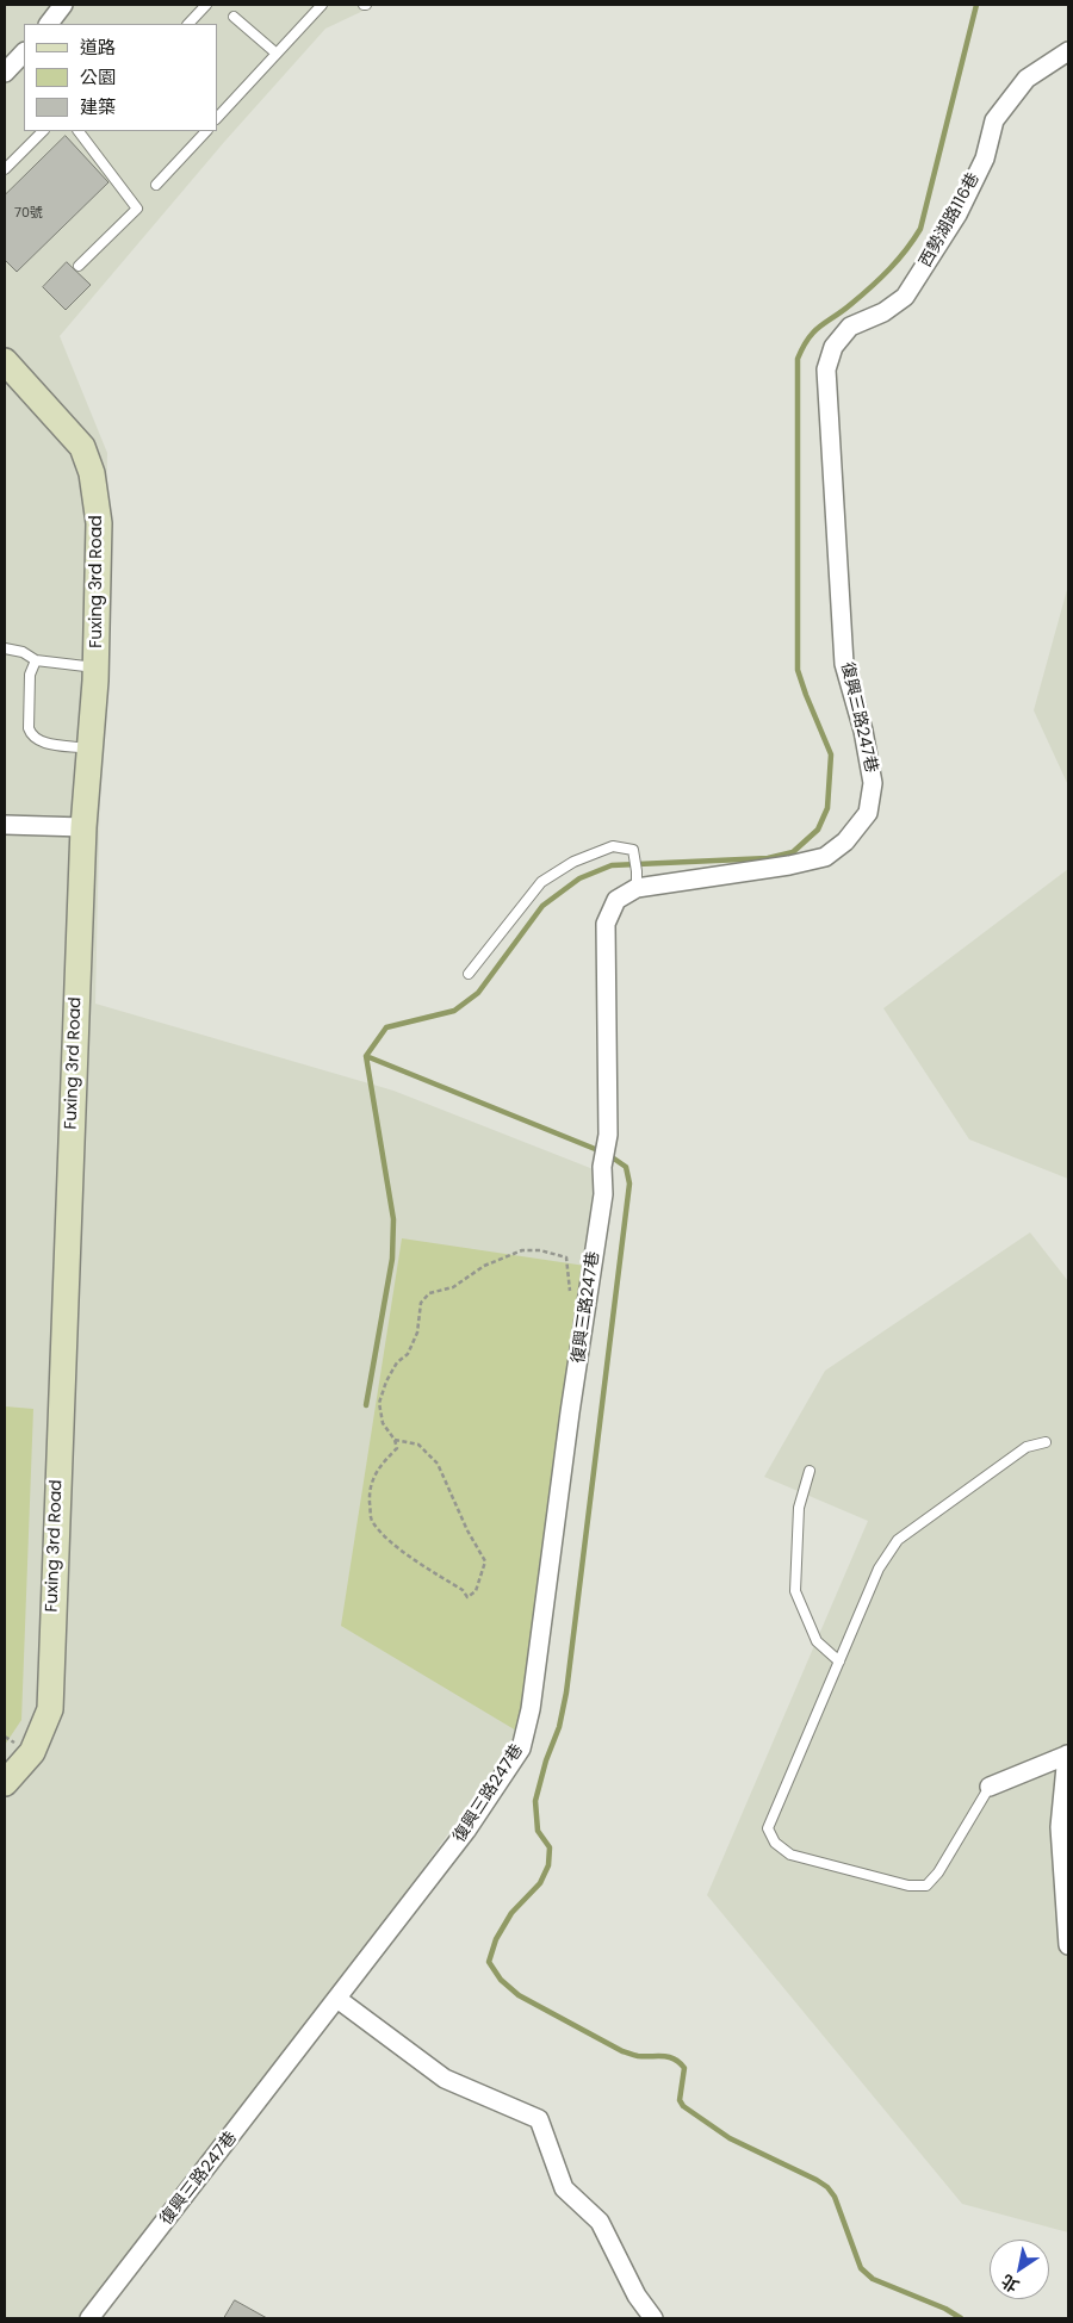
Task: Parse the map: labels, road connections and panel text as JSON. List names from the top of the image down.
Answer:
{
  "streets": {
    "street": ["西勢湖路116巷", "Fuxing 3rd Road", "復興三路247巷"]
  },
  "crossings": [
    ["西勢湖路116巷", "復興三路247巷"]
  ],
  "house_numbers": ["70號"],
  "legend": ["道路", "公園", "建築"],
  "north": "bottom left"
}
